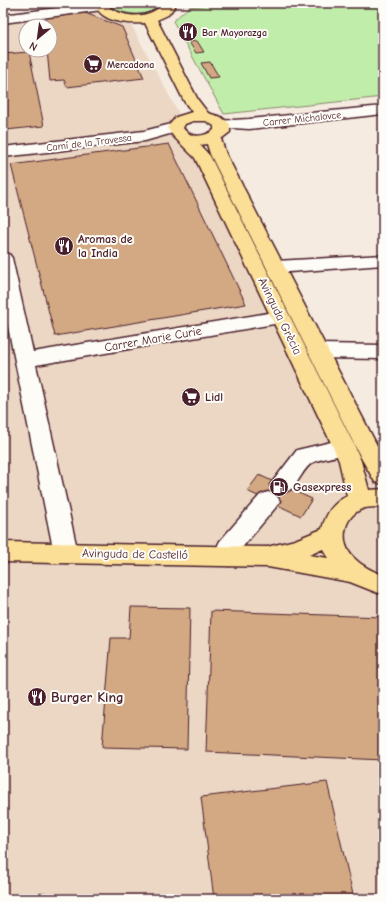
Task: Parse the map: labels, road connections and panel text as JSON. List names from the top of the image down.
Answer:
{
  "streets": {
    "main road": ["Avinguda Grècia", "Avinguda de Castelló"],
    "street": ["Carrer Michalovce", "Camí de la Travessa", "Carrer Marie Curie"]
  },
  "crossings": [
    ["Carrer Michalovce", "Avinguda Grècia"],
    ["Camí de la Travessa", "Avinguda Grècia"],
    ["Avinguda Grècia", "Carrer Marie Curie"]
  ],
  "places": {
    "restaurant": ["Bar Mayorazga", "Aromas de la India", "Burger King"],
    "supermarket": ["Mercadona", "Lidl"],
    "fuel station": ["Gasexpress"]
  },
  "north": "bottom left"
}
